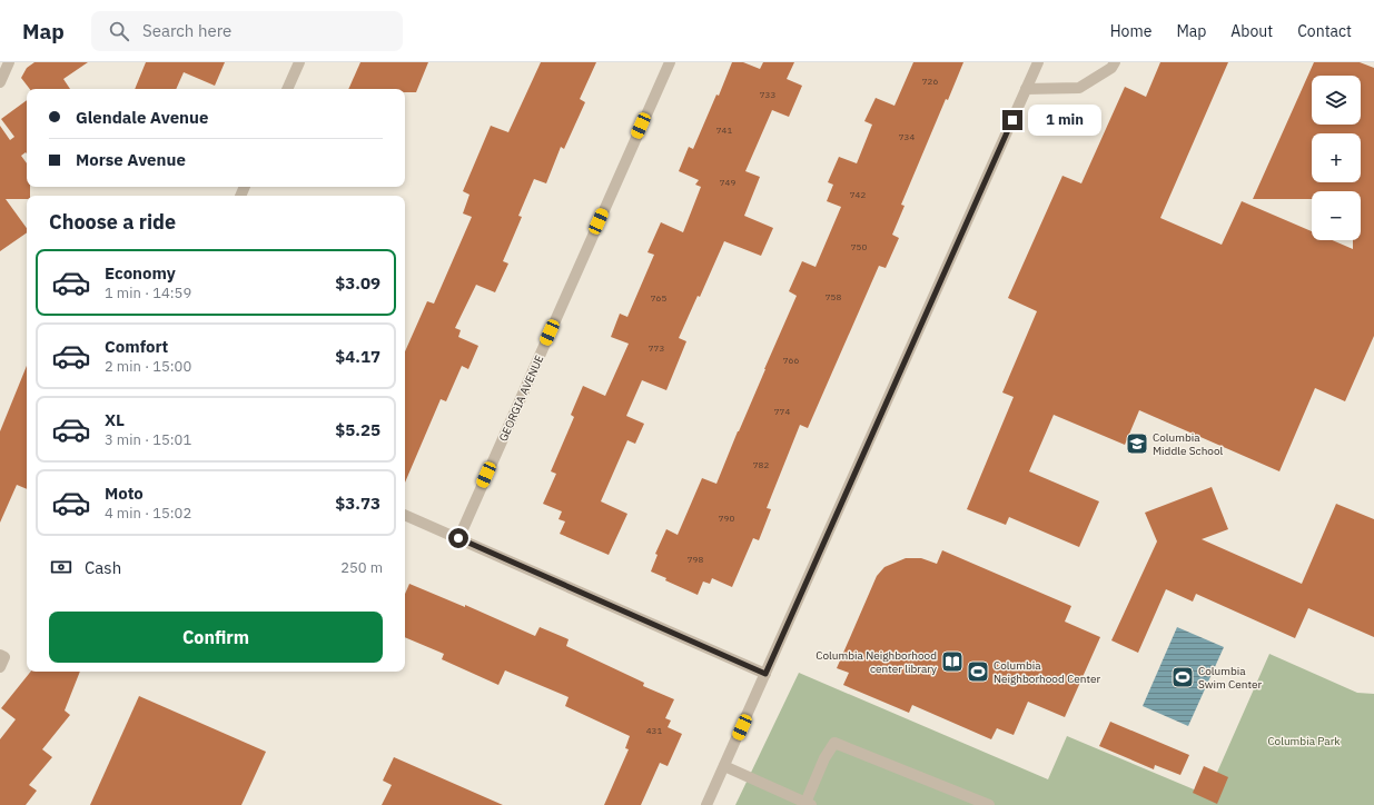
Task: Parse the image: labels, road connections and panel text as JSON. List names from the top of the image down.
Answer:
{
  "streets": {
    "street": ["GEORGIA AVENUE"]
  },
  "parks": ["Columbia Park"],
  "places": {
    "school or university": ["Columbia Middle School"],
    "library": ["Columbia Neighborhood center library"],
    "sports": ["Columbia Neighborhood Center", "Columbia Swim Center"]
  },
  "house_numbers": [
    "726",
    "733",
    "741",
    "734",
    "749",
    "742",
    "750",
    "758",
    "765",
    "773",
    "766",
    "774",
    "782",
    "790",
    "798",
    "431"
  ],
  "page": {
    "header": "Map",
    "search": "Search here",
    "nav": [
      "Home",
      "Map",
      "About",
      "Contact"
    ],
    "map_buttons": ["+", "−"],
    "banner": ["Glendale Avenue", "Morse Avenue"],
    "bubble": "1 min",
    "heading": "Choose a ride",
    "list": [
      {
        "name": "Economy",
        "note": "1 min · 14:59",
        "value": "$3.09"
      },
      {
        "name": "Comfort",
        "note": "2 min · 15:00",
        "value": "$4.17"
      },
      {
        "name": "XL",
        "note": "3 min · 15:01",
        "value": "$5.25"
      },
      {
        "name": "Moto",
        "note": "4 min · 15:02",
        "value": "$3.73"
      }
    ],
    "pay": ["Cash", "250 m"],
    "buttons": "Confirm"
  }
}
